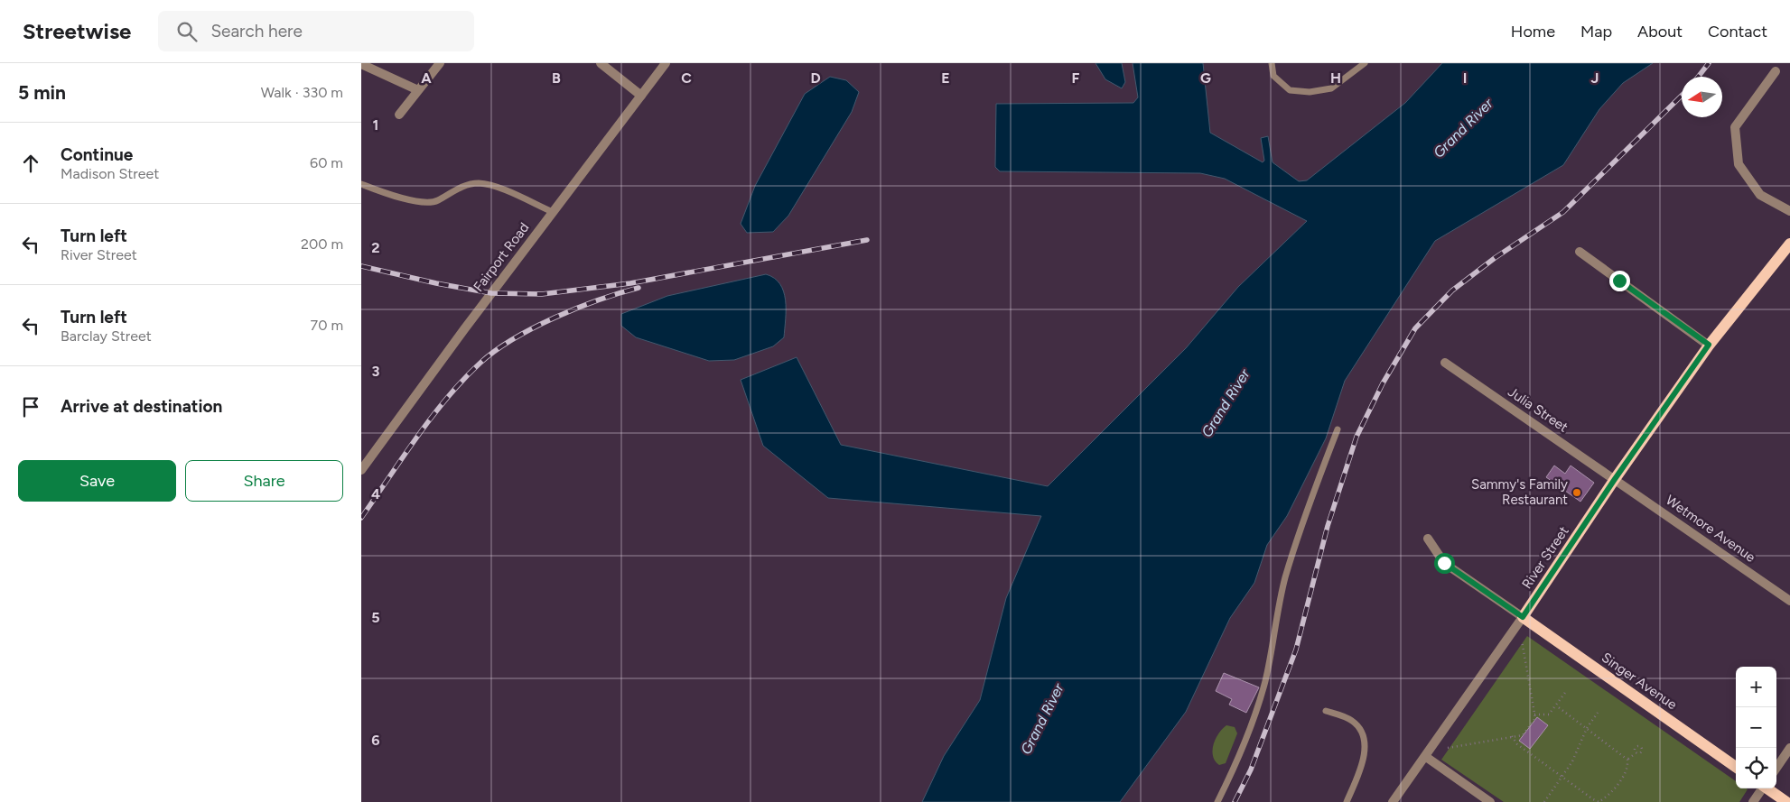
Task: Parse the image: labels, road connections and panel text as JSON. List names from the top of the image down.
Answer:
{
  "streets": {
    "main road": ["River Street", "Singer Avenue"],
    "street": ["Fairport Road", "Julia Street", "Wetmore Avenue"]
  },
  "crossings": [
    ["Julia Street", "Wetmore Avenue"],
    ["Julia Street", "River Street"],
    ["Wetmore Avenue", "River Street"],
    ["River Street", "Singer Avenue"]
  ],
  "water": ["Grand River"],
  "places": ["Sammy's Family Restaurant"],
  "north": "left",
  "page": {
    "header": "Streetwise",
    "search": "Search here",
    "nav": [
      "Home",
      "Map",
      "About",
      "Contact"
    ],
    "heading": ["5 min", "Walk · 330 m"],
    "list": [
      ["Continue", "Madison Street", "60 m"],
      ["Turn left", "River Street", "200 m"],
      ["Turn left", "Barclay Street", "70 m"],
      "Arrive at destination"
    ],
    "buttons": ["Save", "Share"],
    "map_buttons": ["+", "−"]
  },
  "grid": {
    "columns": [
      "A",
      "B",
      "C",
      "D",
      "E",
      "F",
      "G",
      "H",
      "I",
      "J"
    ],
    "rows": [
      "1",
      "2",
      "3",
      "4",
      "5",
      "6"
    ]
  }
}
